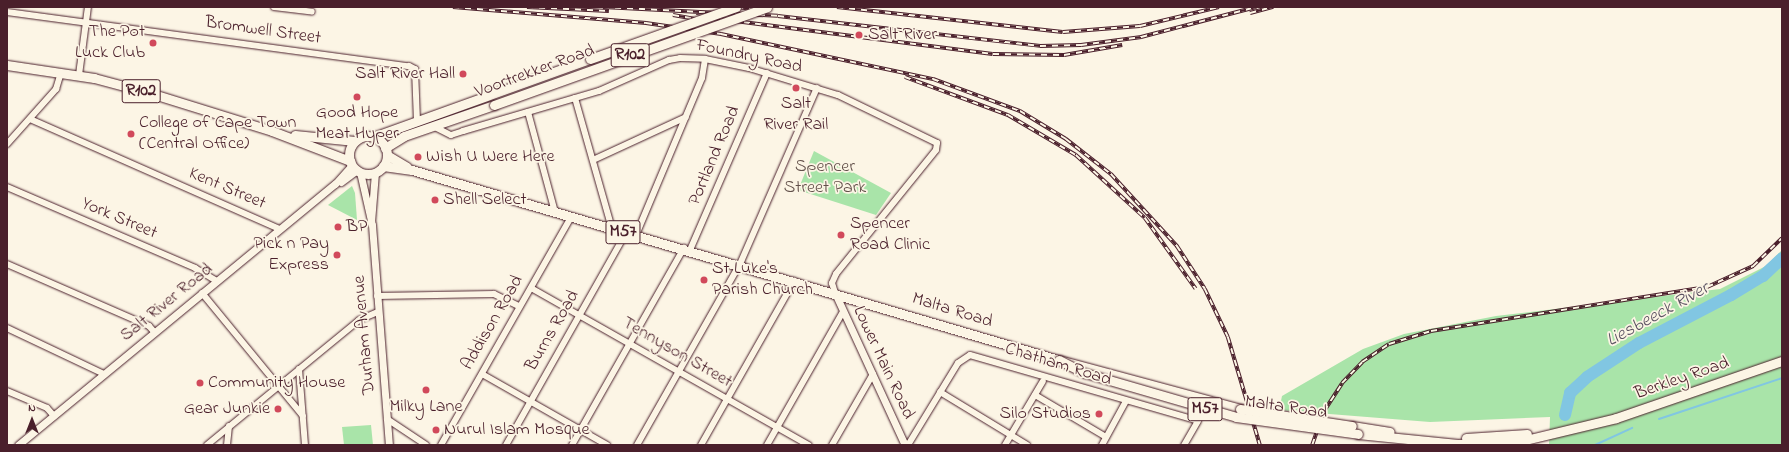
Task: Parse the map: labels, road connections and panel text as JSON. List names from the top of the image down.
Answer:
{
  "streets": {
    "main road": [
      "R102",
      "Voortrekker Road",
      "M57",
      "Malta Road",
      "Berkley Road"
    ],
    "street": [
      "Bromwell Street",
      "Foundry Road",
      "Portland Road",
      "Kent Street",
      "York Street",
      "Salt River Road",
      "Addison Road",
      "Burns Road",
      "Durham Avenue",
      "Tennyson Street",
      "Lower Main Road",
      "Chatham Road"
    ]
  },
  "crossings": [
    ["Bromwell Street", "Voortrekker Road"],
    ["R102", "Voortrekker Road"],
    ["R102", "M57"],
    ["R102", "Salt River Road"],
    ["R102", "Durham Avenue"],
    ["Foundry Road", "Voortrekker Road"],
    ["Foundry Road", "Portland Road"],
    ["Foundry Road", "M57"],
    ["Foundry Road", "Malta Road"],
    ["Foundry Road", "Lower Main Road"],
    ["Voortrekker Road", "M57"],
    ["Voortrekker Road", "Salt River Road"],
    ["Voortrekker Road", "Durham Avenue"],
    ["Portland Road", "M57"],
    ["Portland Road", "Tennyson Street"],
    ["Kent Street", "Salt River Road"],
    ["York Street", "Salt River Road"],
    ["M57", "Salt River Road"],
    ["M57", "Malta Road"],
    ["M57", "Addison Road"],
    ["M57", "Burns Road"],
    ["M57", "Durham Avenue"],
    ["M57", "Lower Main Road"],
    ["Salt River Road", "Durham Avenue"],
    ["Malta Road", "Lower Main Road"],
    ["Malta Road", "Berkley Road"],
    ["Addison Road", "Tennyson Street"],
    ["Burns Road", "Tennyson Street"]
  ],
  "water": ["Liesbeeck River"],
  "parks": ["Spencer Street Park"],
  "places": [
    "Salt River",
    "The Pot Luck Club",
    "Salt River Hall",
    "Salt River Rail",
    "Good Hope Meat Hyper",
    "College of Cape Town (Central Office)",
    "Wish U Were Here",
    "Shell Select",
    "BP",
    "Spencer Road Clinic",
    "Pick n Pay Express",
    "St Luke's Parish Church",
    "Community House",
    "Milky Lane",
    "Gear Junkie",
    "Silo Studios",
    "Nurul Islam Mosque"
  ],
  "north": "top"
}
